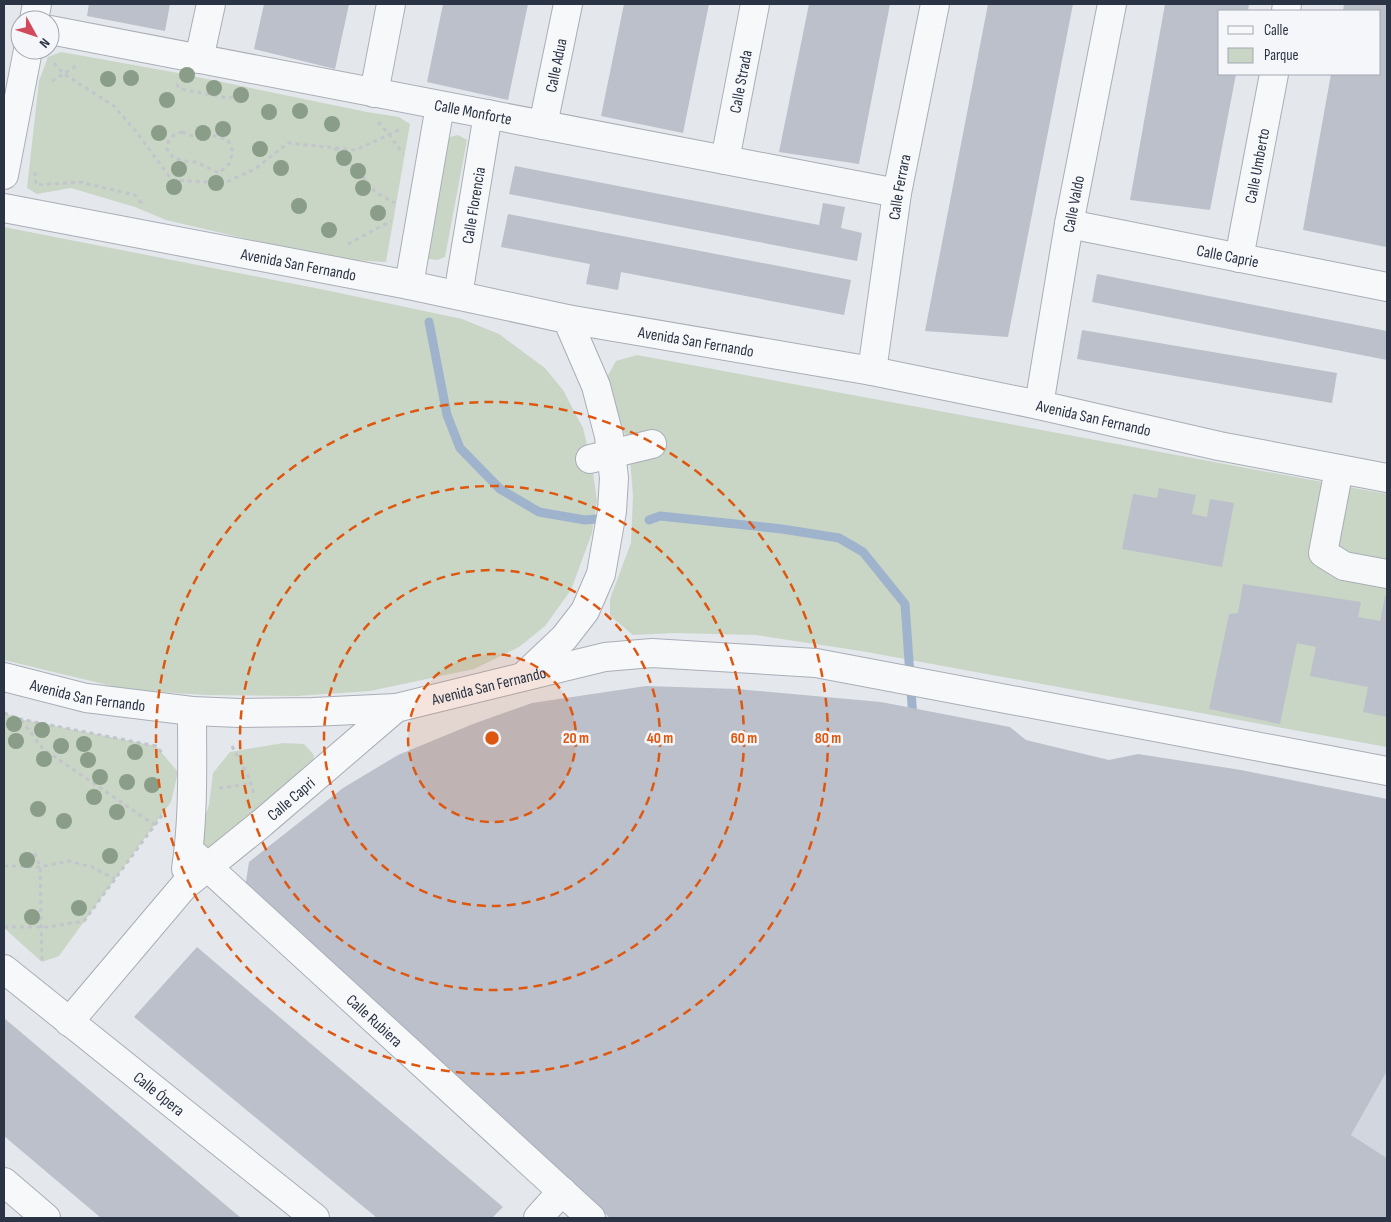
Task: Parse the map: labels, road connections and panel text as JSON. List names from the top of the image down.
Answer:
{
  "streets": {
    "street": [
      "Calle Adua",
      "Calle Strada",
      "Calle Monforte",
      "Calle Umberto",
      "Calle Ferrara",
      "Calle Valdo",
      "Calle Florencia",
      "Calle Caprie",
      "Avenida San Fernando",
      "Calle Capri",
      "Calle Rubiera",
      "Calle Ópera"
    ]
  },
  "crossings": [
    ["Calle Adua", "Calle Monforte"],
    ["Calle Strada", "Calle Monforte"],
    ["Calle Monforte", "Calle Ferrara"],
    ["Calle Monforte", "Calle Florencia"],
    ["Calle Umberto", "Calle Caprie"],
    ["Calle Ferrara", "Avenida San Fernando"],
    ["Calle Valdo", "Calle Caprie"],
    ["Calle Valdo", "Avenida San Fernando"],
    ["Calle Florencia", "Avenida San Fernando"],
    ["Avenida San Fernando", "Calle Capri"],
    ["Calle Capri", "Calle Rubiera"]
  ],
  "legend": ["Calle", "Parque"],
  "north": "bottom right",
  "rings": [
    "20 m",
    "40 m",
    "60 m",
    "80 m"
  ]
}
